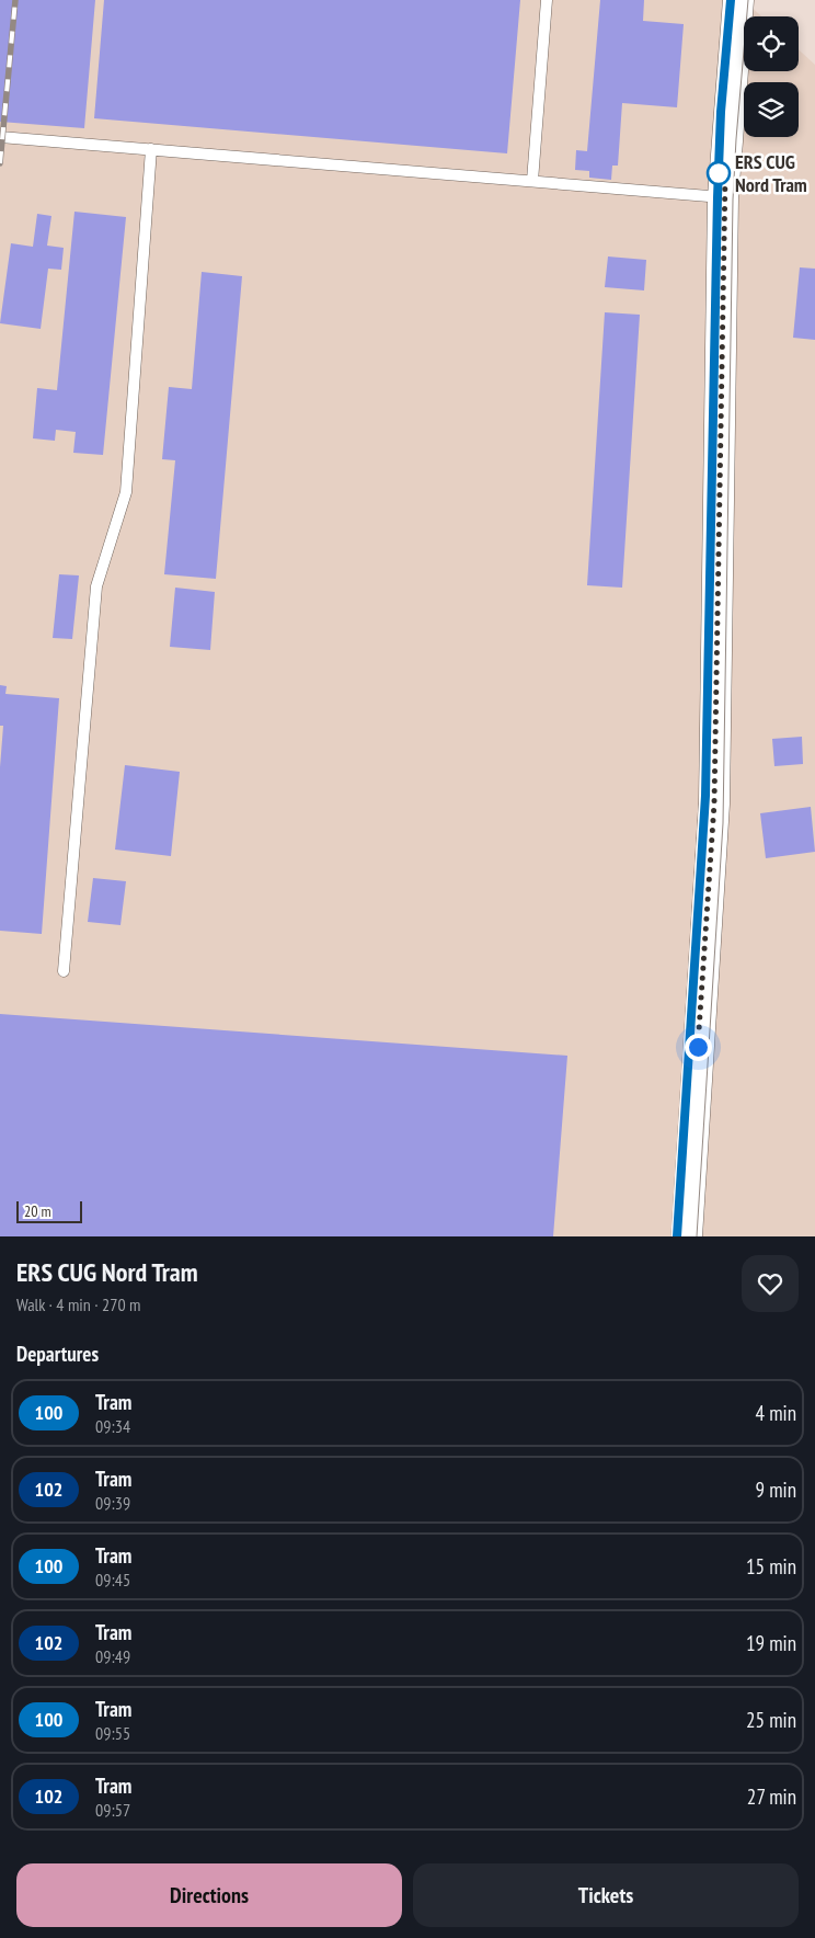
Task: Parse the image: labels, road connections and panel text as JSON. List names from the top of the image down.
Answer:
{
  "places": ["ERS CUG Nord Tram"],
  "lines": ["tram line 100"],
  "scale_bar": "20 m",
  "page": {
    "scale": "20 m",
    "heading": [
      ["ERS CUG Nord Tram", "Walk · 4 min · 270 m"],
      "Departures"
    ],
    "list": [
      {
        "mark": "100",
        "name": "Tram",
        "note": "09:34",
        "value": "4 min"
      },
      {
        "mark": "102",
        "name": "Tram",
        "note": "09:39",
        "value": "9 min"
      },
      {
        "mark": "100",
        "name": "Tram",
        "note": "09:45",
        "value": "15 min"
      },
      {
        "mark": "102",
        "name": "Tram",
        "note": "09:49",
        "value": "19 min"
      },
      {
        "mark": "100",
        "name": "Tram",
        "note": "09:55",
        "value": "25 min"
      },
      {
        "mark": "102",
        "name": "Tram",
        "note": "09:57",
        "value": "27 min"
      }
    ],
    "buttons": ["Directions", "Tickets"]
  }
}
